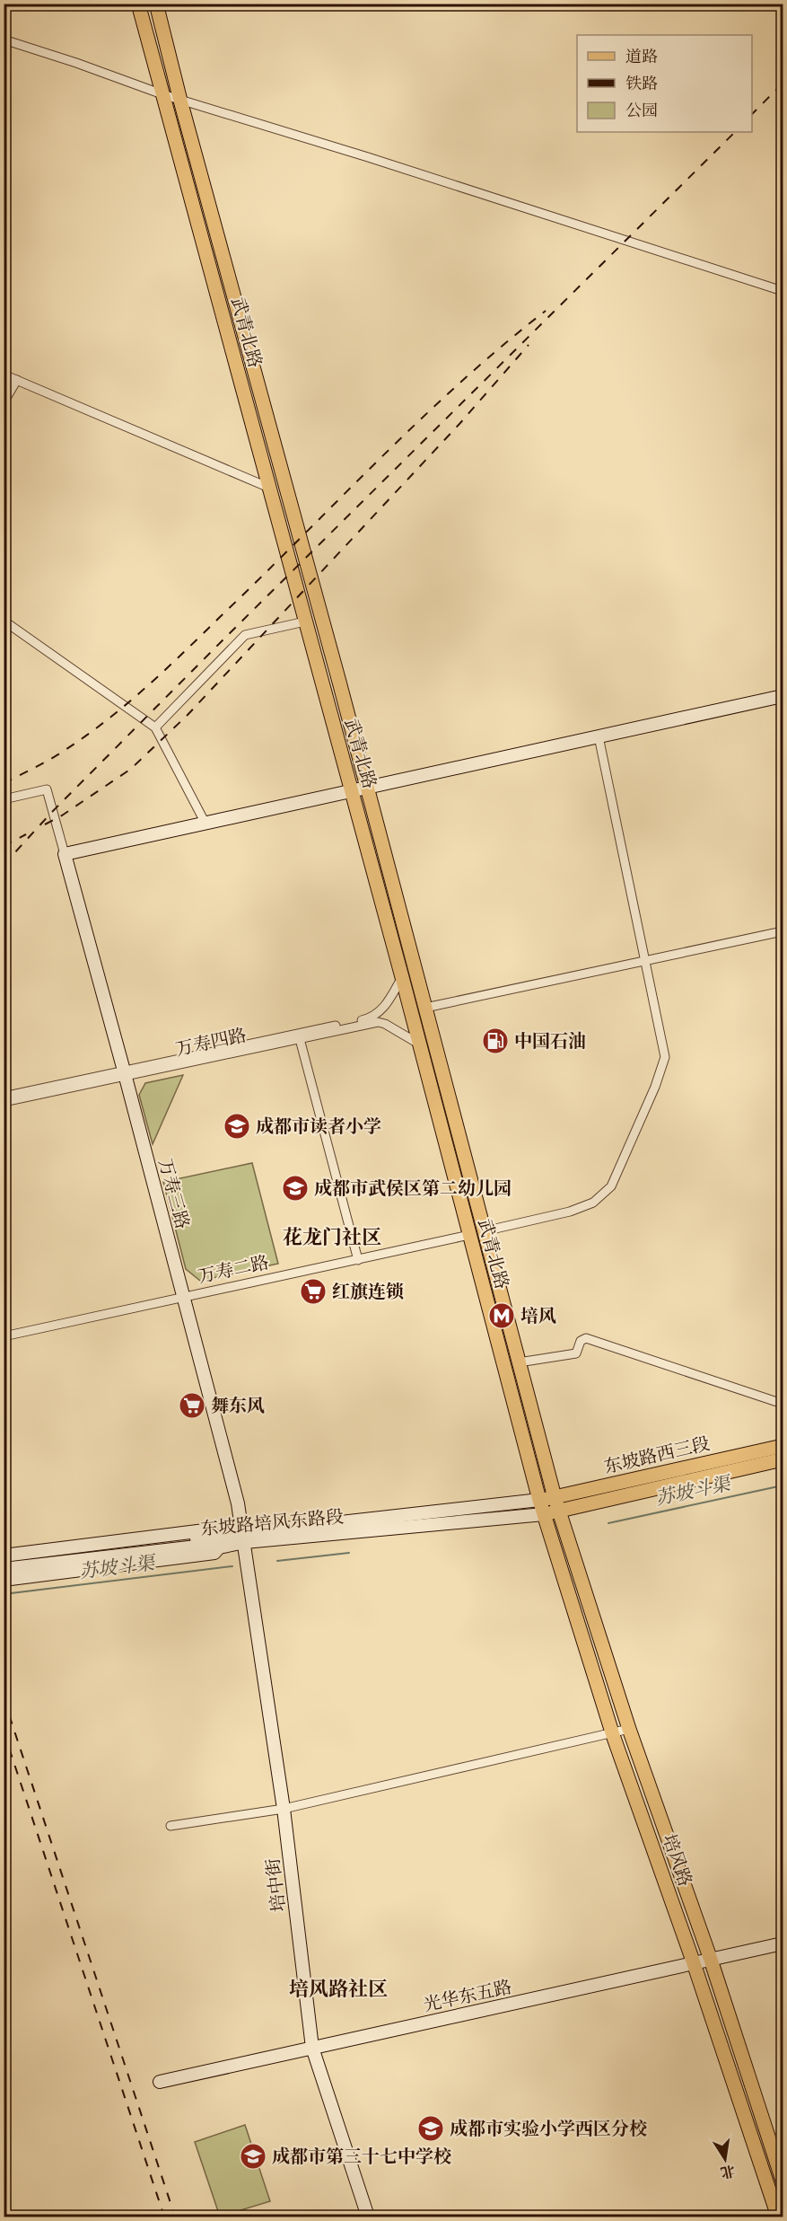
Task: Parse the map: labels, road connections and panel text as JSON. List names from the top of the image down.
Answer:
{
  "streets": {
    "main road": ["武青北路", "东坡路西三段", "培风路"],
    "street": [
      "万寿四路",
      "万寿三路",
      "万寿二路",
      "东坡路培风东路段",
      "培中街",
      "光华东五路"
    ]
  },
  "crossings": [
    ["武青北路", "万寿四路"],
    ["武青北路", "万寿二路"],
    ["武青北路", "东坡路西三段"],
    ["武青北路", "东坡路培风东路段"],
    ["武青北路", "培风路"],
    ["万寿四路", "万寿三路"],
    ["万寿三路", "万寿二路"],
    ["万寿三路", "东坡路培风东路段"],
    ["万寿三路", "培中街"],
    ["东坡路西三段", "东坡路培风东路段"],
    ["东坡路西三段", "培风路"],
    ["东坡路培风东路段", "培风路"],
    ["东坡路培风东路段", "培中街"],
    ["培风路", "光华东五路"],
    ["培中街", "光华东五路"]
  ],
  "districts": ["花龙门社区", "培风路社区"],
  "water": ["苏坡斗渠"],
  "places": {
    "fuel station": ["中国石油"],
    "school or university": [
      "成都市读者小学",
      "成都市武侯区第二幼儿园",
      "成都市实验小学西区分校",
      "成都市第三十七中学校"
    ],
    "supermarket": ["红旗连锁", "舞东风"],
    "metro station": ["培风"]
  },
  "legend": ["道路", "铁路", "公园"],
  "north": "bottom"
}
